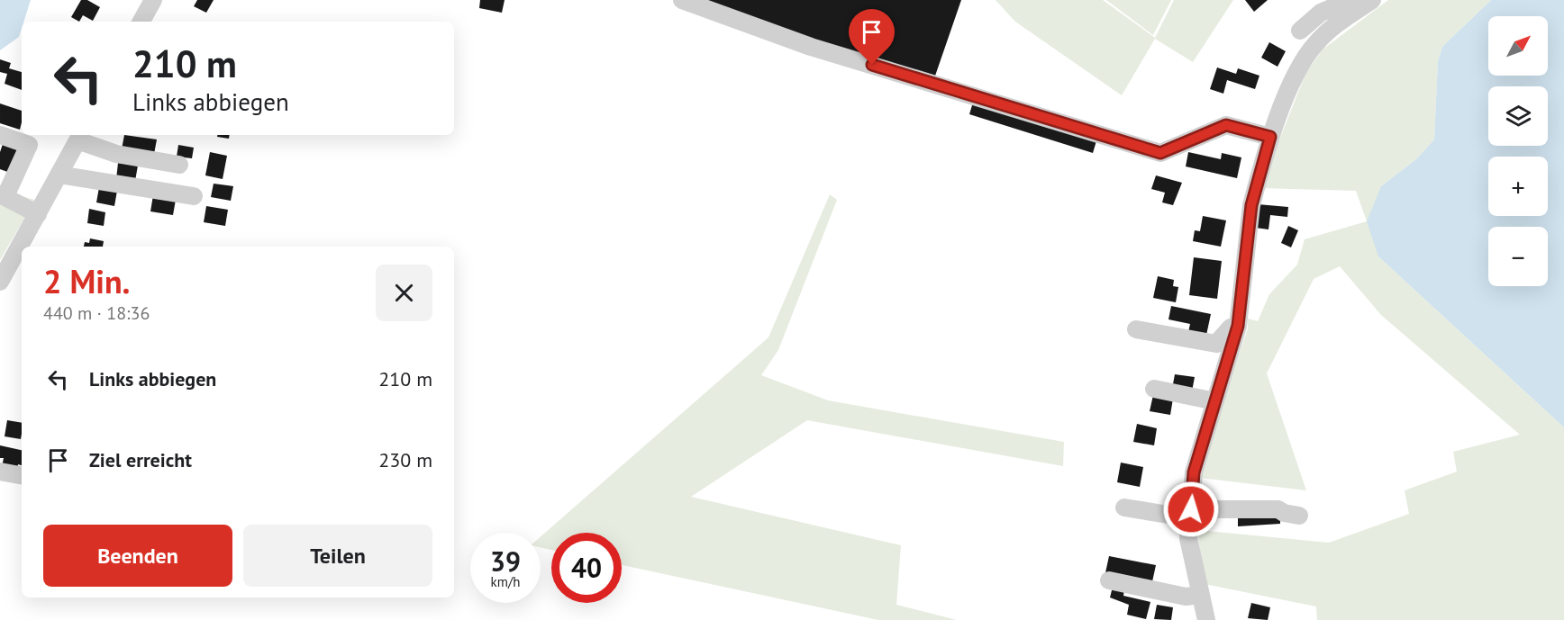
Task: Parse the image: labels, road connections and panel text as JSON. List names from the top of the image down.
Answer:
{
  "north": "top right",
  "page": {
    "map_buttons": ["+", "−"],
    "turn": ["210 m", "Links abbiegen"],
    "heading": ["2 Min.", "440 m · 18:36"],
    "list": [
      {
        "name": "Links abbiegen",
        "value": "210 m"
      },
      {
        "name": "Ziel erreicht",
        "value": "230 m"
      }
    ],
    "buttons": ["Beenden", "Teilen"],
    "speed": "39 km/h",
    "limit": "40"
  }
}
